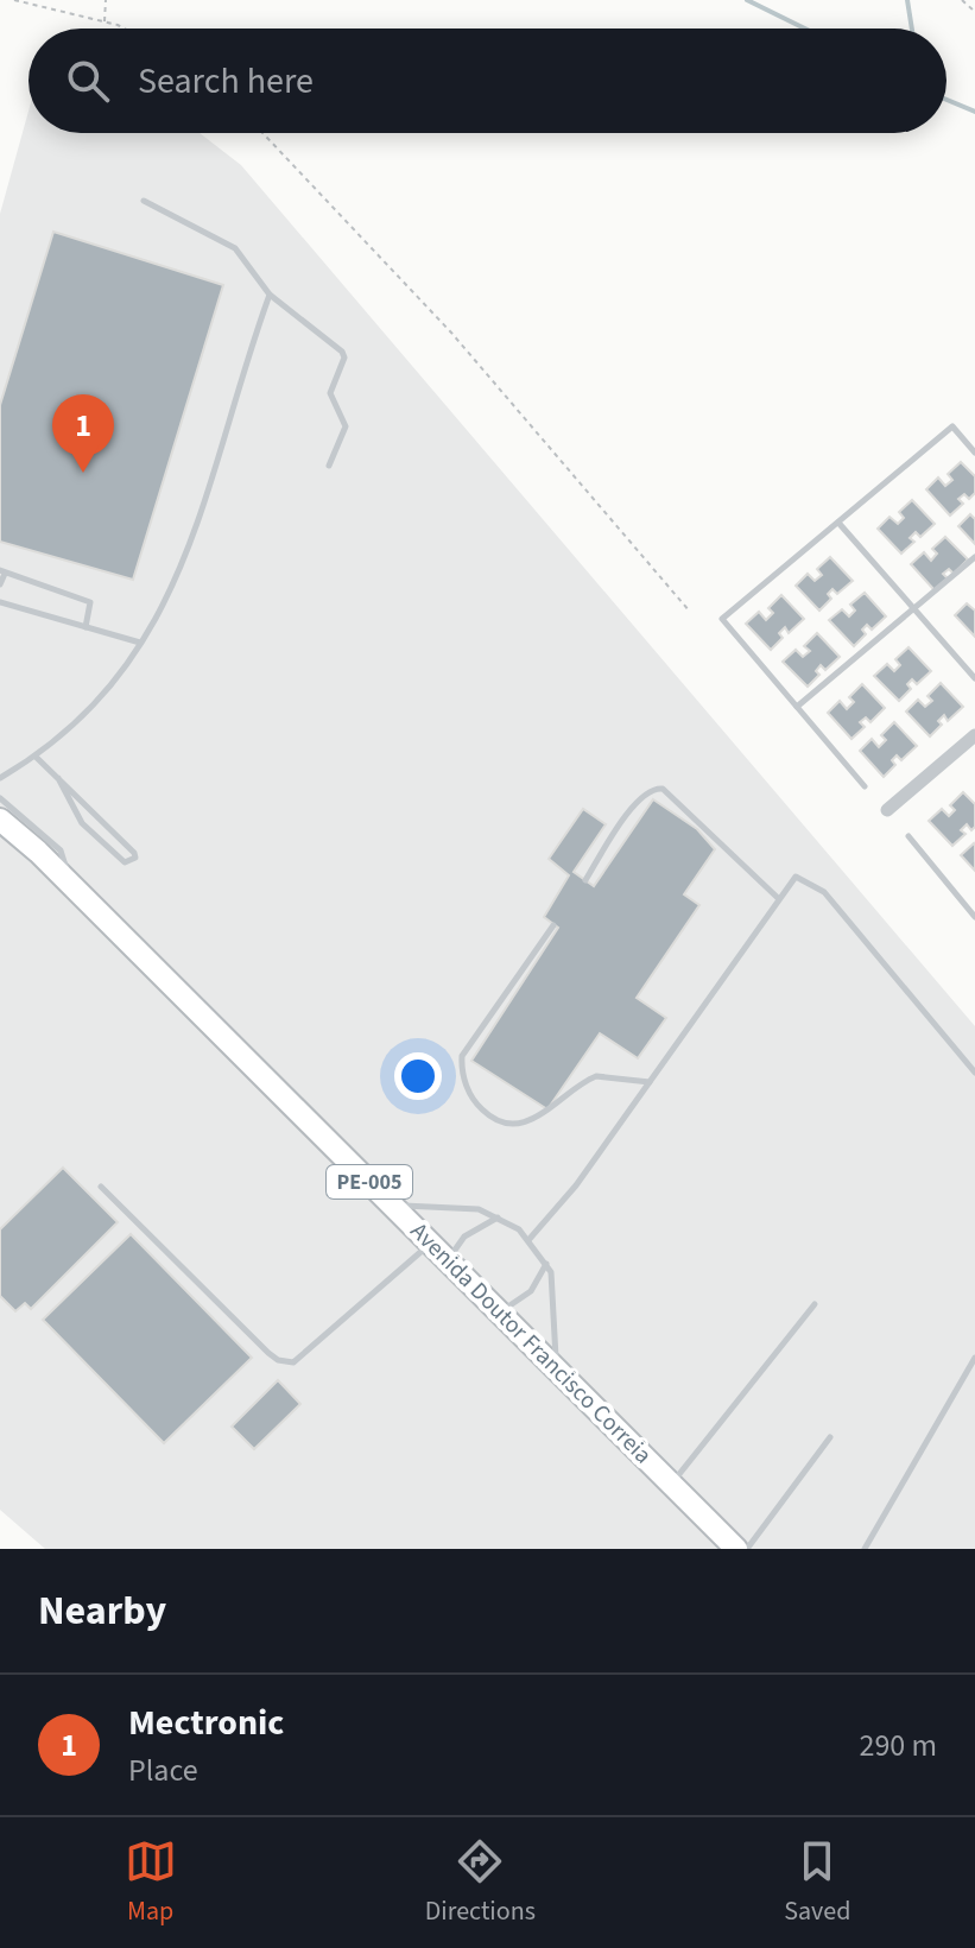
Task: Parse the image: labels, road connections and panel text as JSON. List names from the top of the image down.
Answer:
{
  "streets": {
    "main road": ["PE-005", "Avenida Doutor Francisco Correia"]
  },
  "page": {
    "search": "Search here",
    "pins": "1",
    "heading": "Nearby",
    "list": [
      {
        "mark": "1",
        "name": "Mectronic",
        "note": "Place",
        "value": "290 m"
      }
    ],
    "nav": ["Map", "Directions", "Saved"]
  }
}
